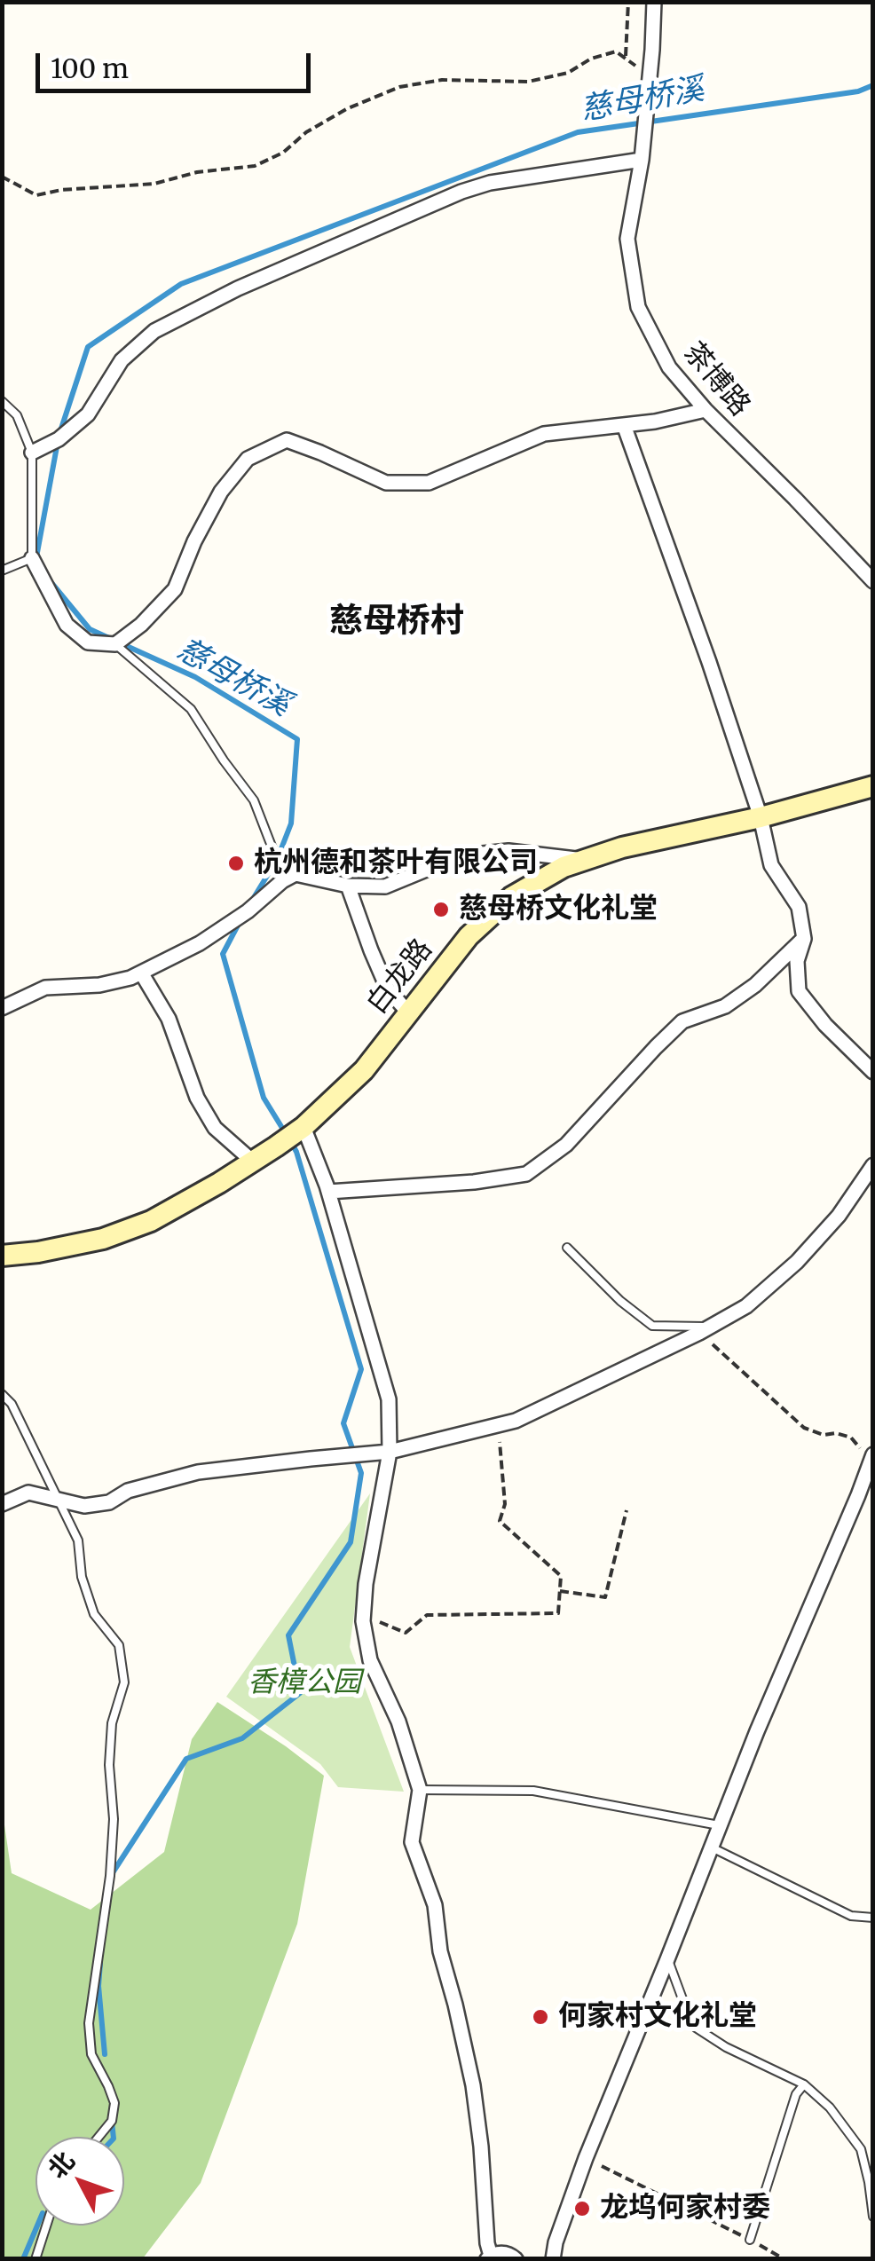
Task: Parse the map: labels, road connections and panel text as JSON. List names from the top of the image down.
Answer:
{
  "streets": {
    "street": ["茶博路", "白龙路"]
  },
  "districts": ["慈母桥村"],
  "water": ["慈母桥溪"],
  "parks": ["香樟公园"],
  "places": [
    "杭州德和茶叶有限公司",
    "慈母桥文化礼堂",
    "何家村文化礼堂",
    "龙坞何家村委"
  ],
  "scale_bar": "100 m",
  "north": "top left"
}
